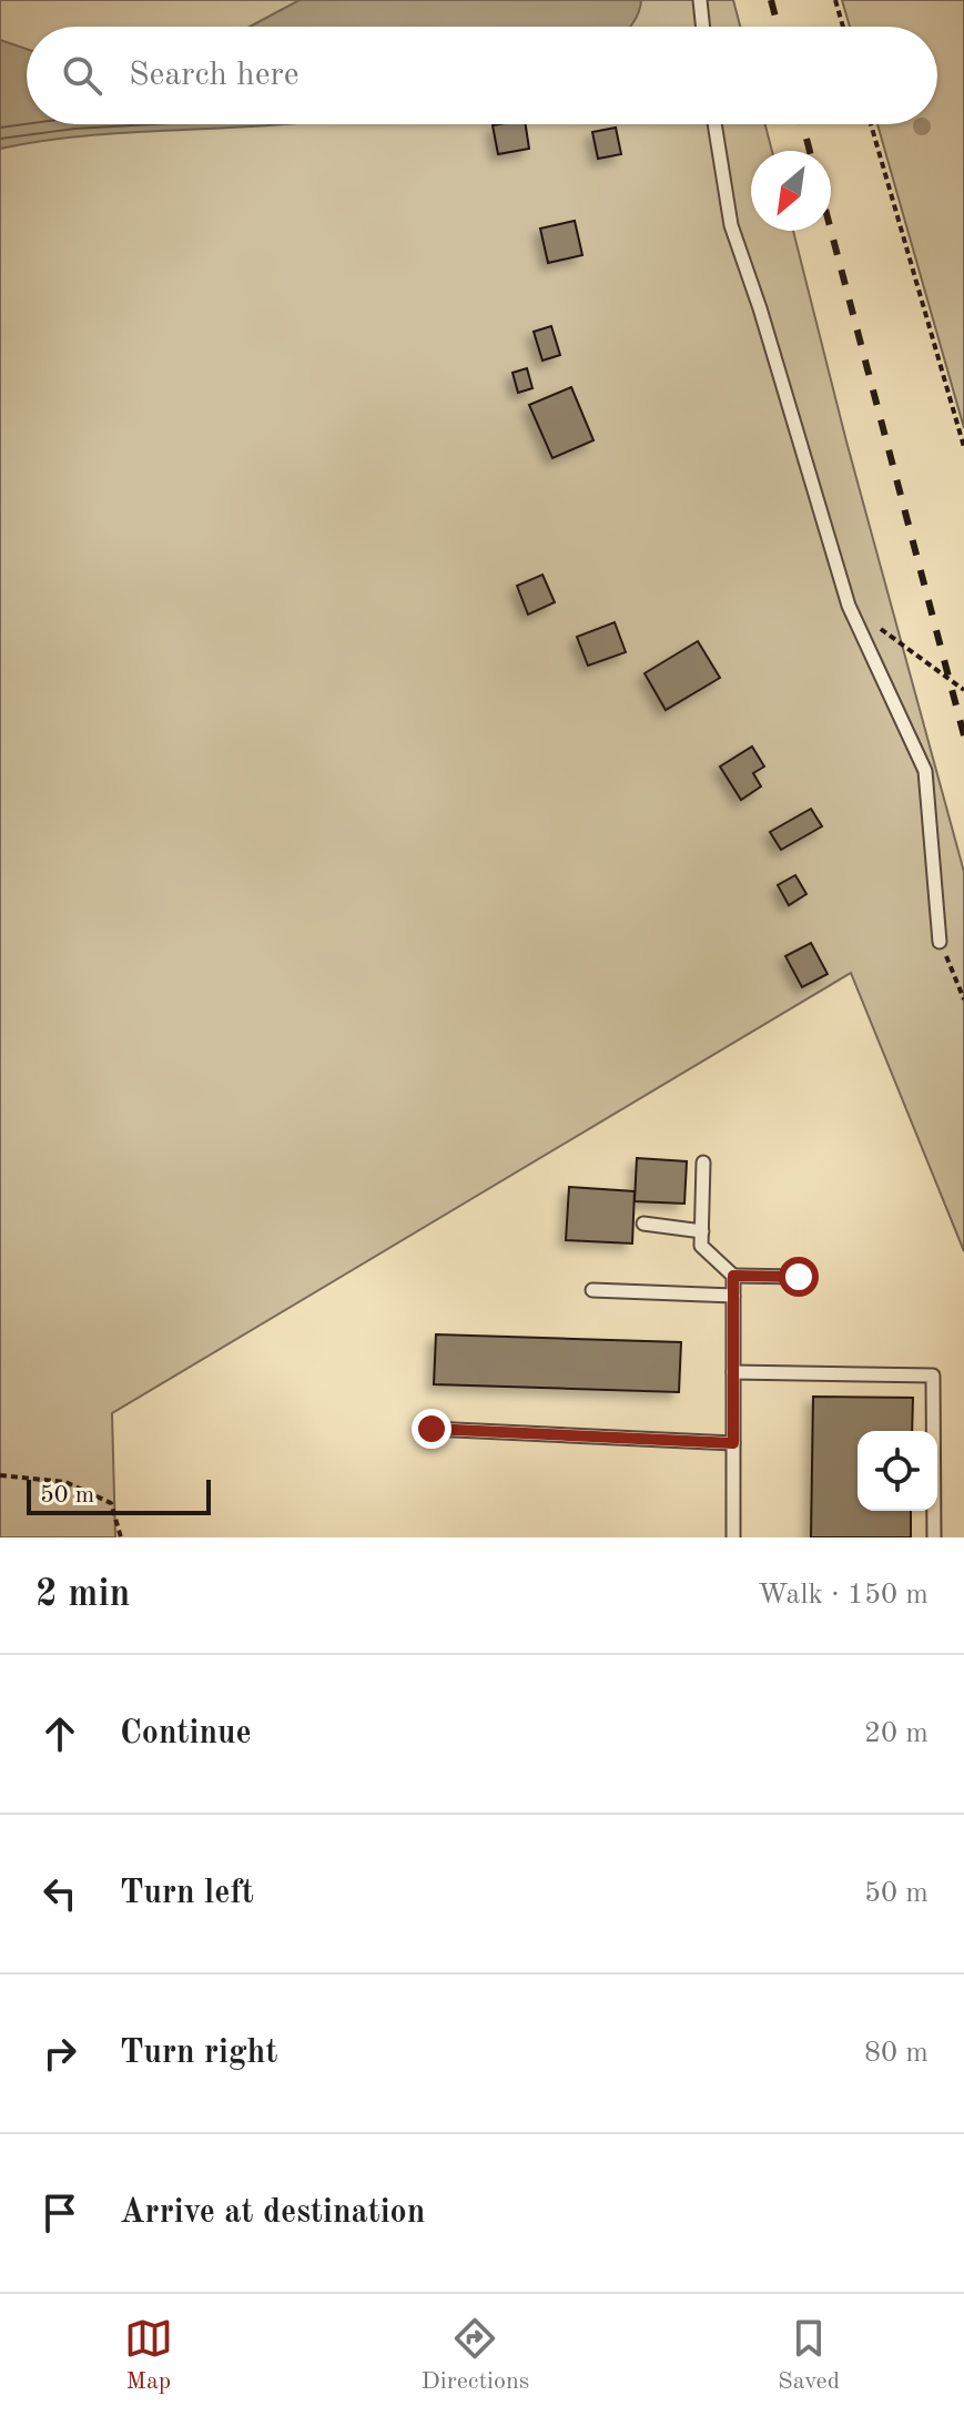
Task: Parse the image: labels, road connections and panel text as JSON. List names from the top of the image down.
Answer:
{
  "scale_bar": "50 m",
  "north": "bottom left",
  "page": {
    "search": "Search here",
    "scale": "50 m",
    "heading": ["2 min", "Walk · 150 m"],
    "list": [
      ["Continue", "20 m"],
      ["Turn left", "50 m"],
      ["Turn right", "80 m"],
      "Arrive at destination"
    ],
    "nav": ["Map", "Directions", "Saved"]
  }
}
